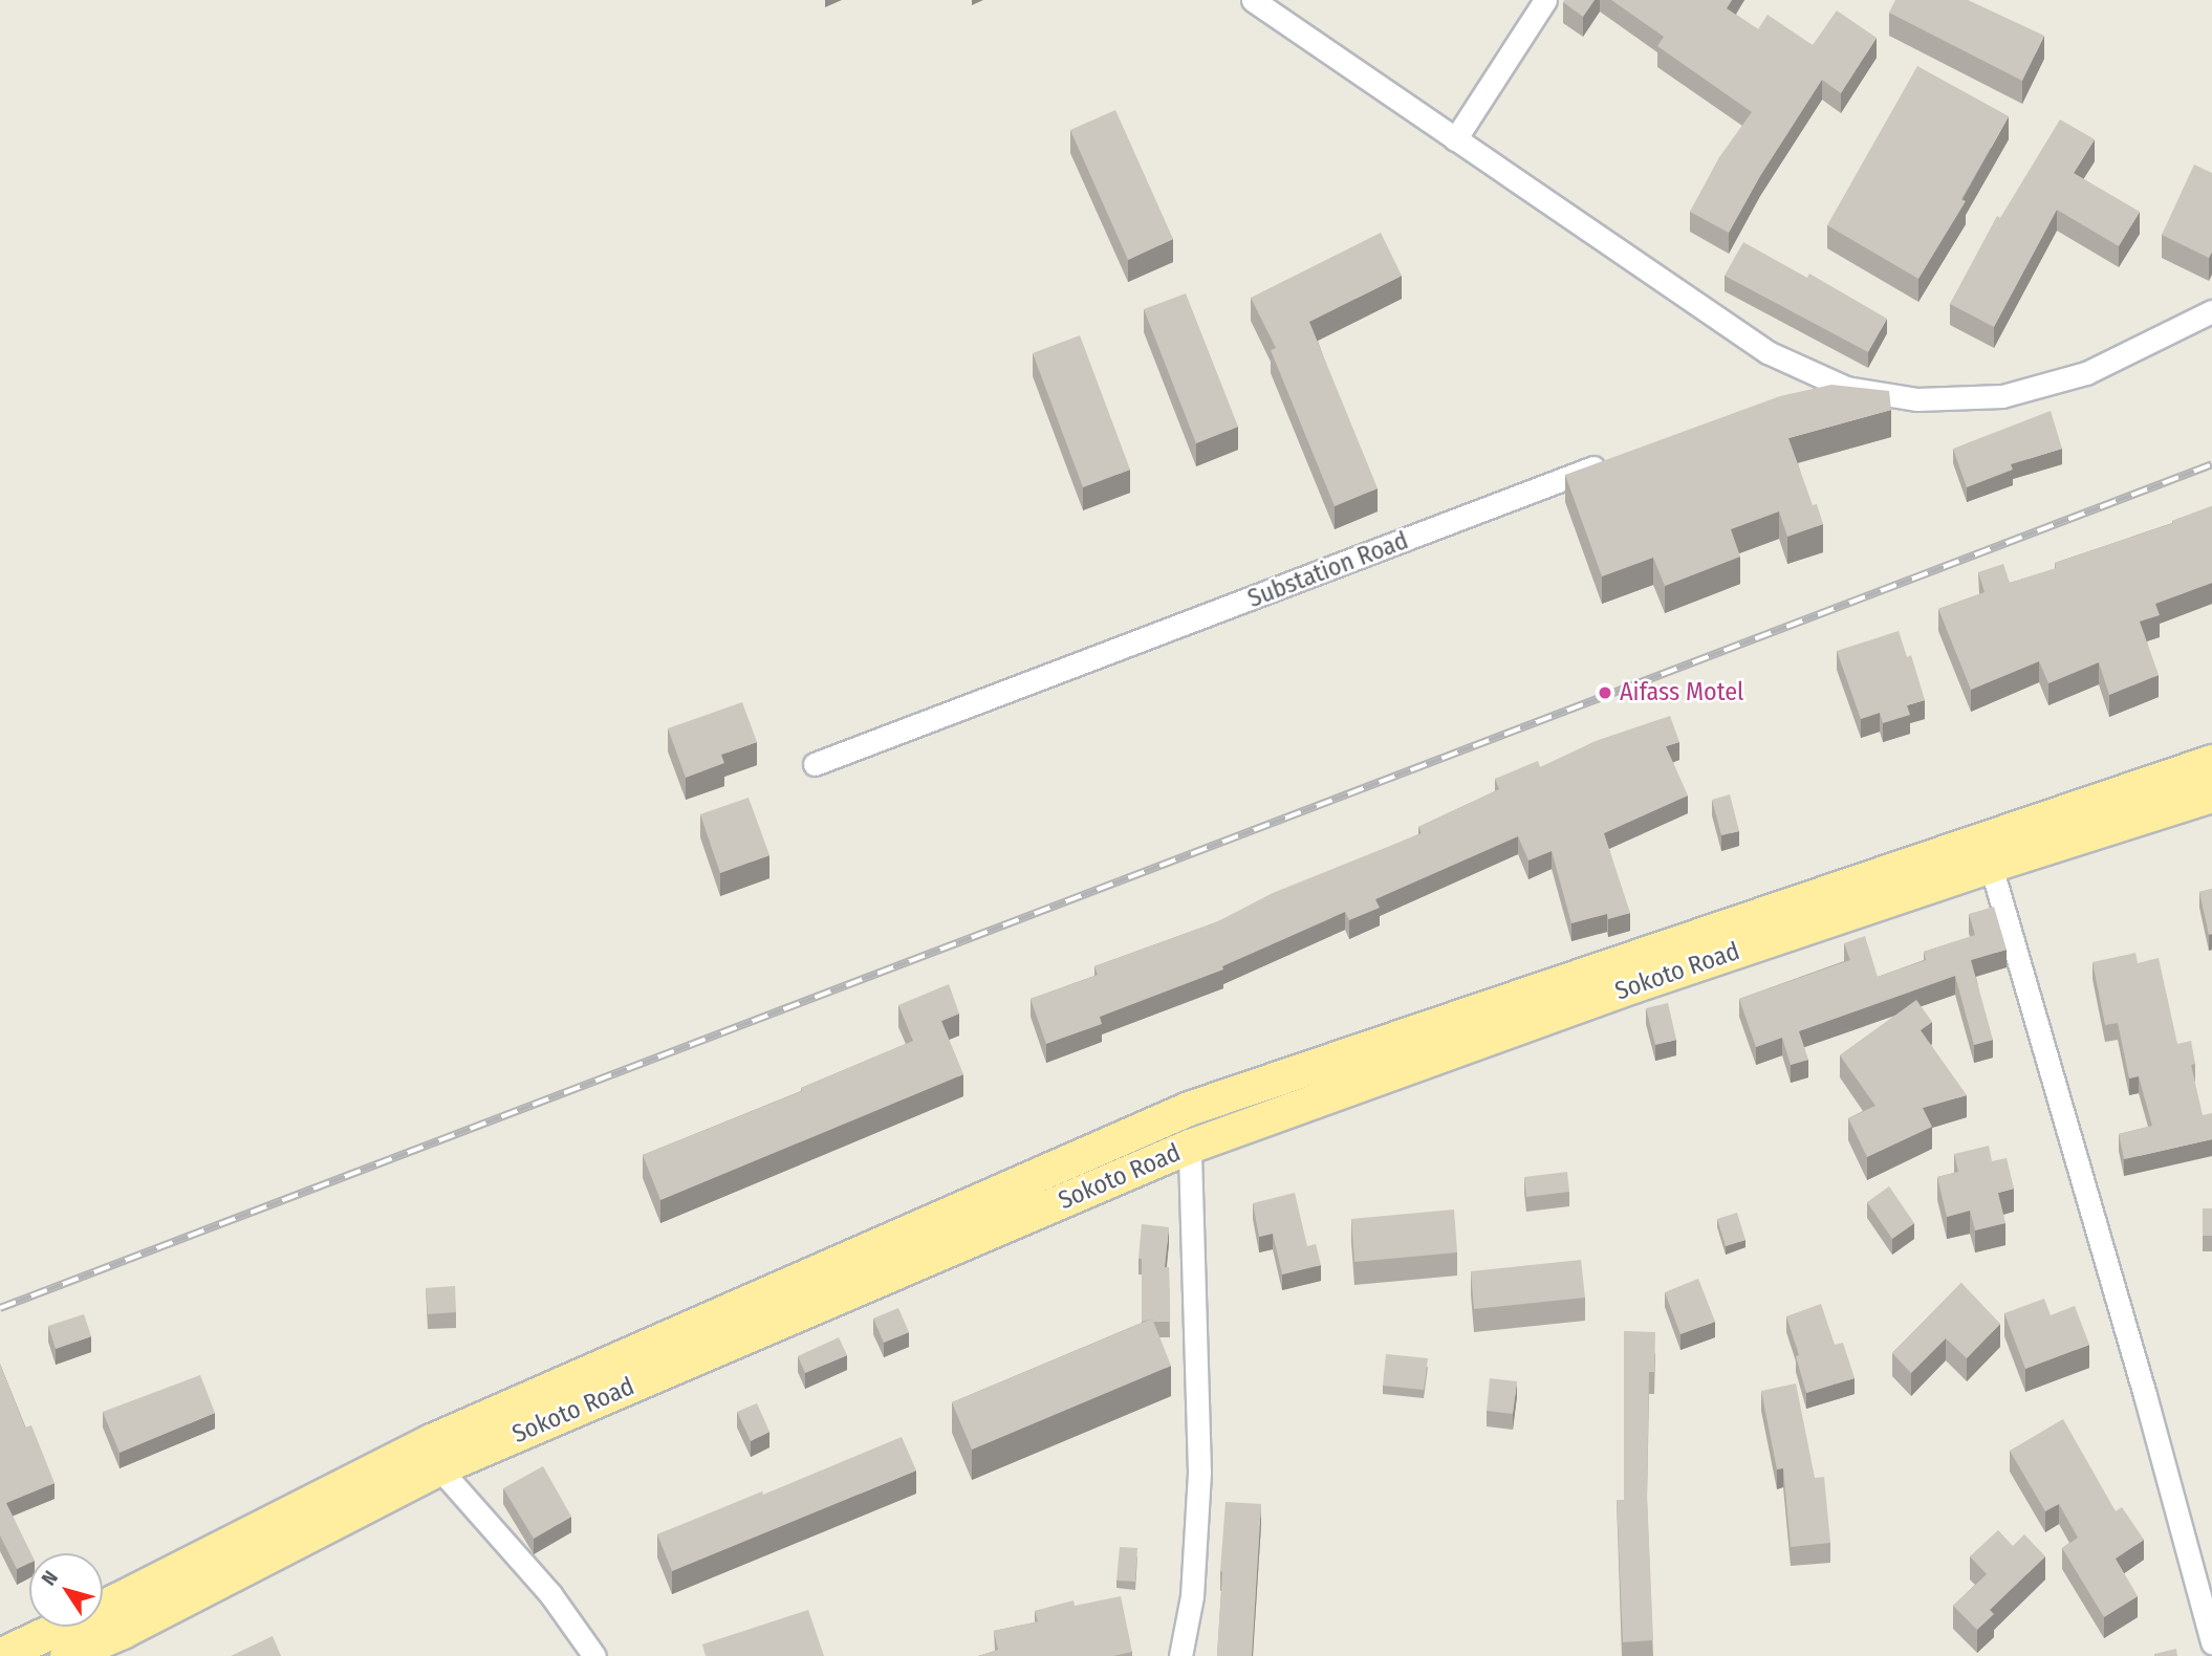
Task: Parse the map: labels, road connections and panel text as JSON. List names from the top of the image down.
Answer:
{
  "streets": {
    "main road": ["Sokoto Road"],
    "street": ["Substation Road"]
  },
  "places": ["Aifass Motel"],
  "north": "top left"
}
